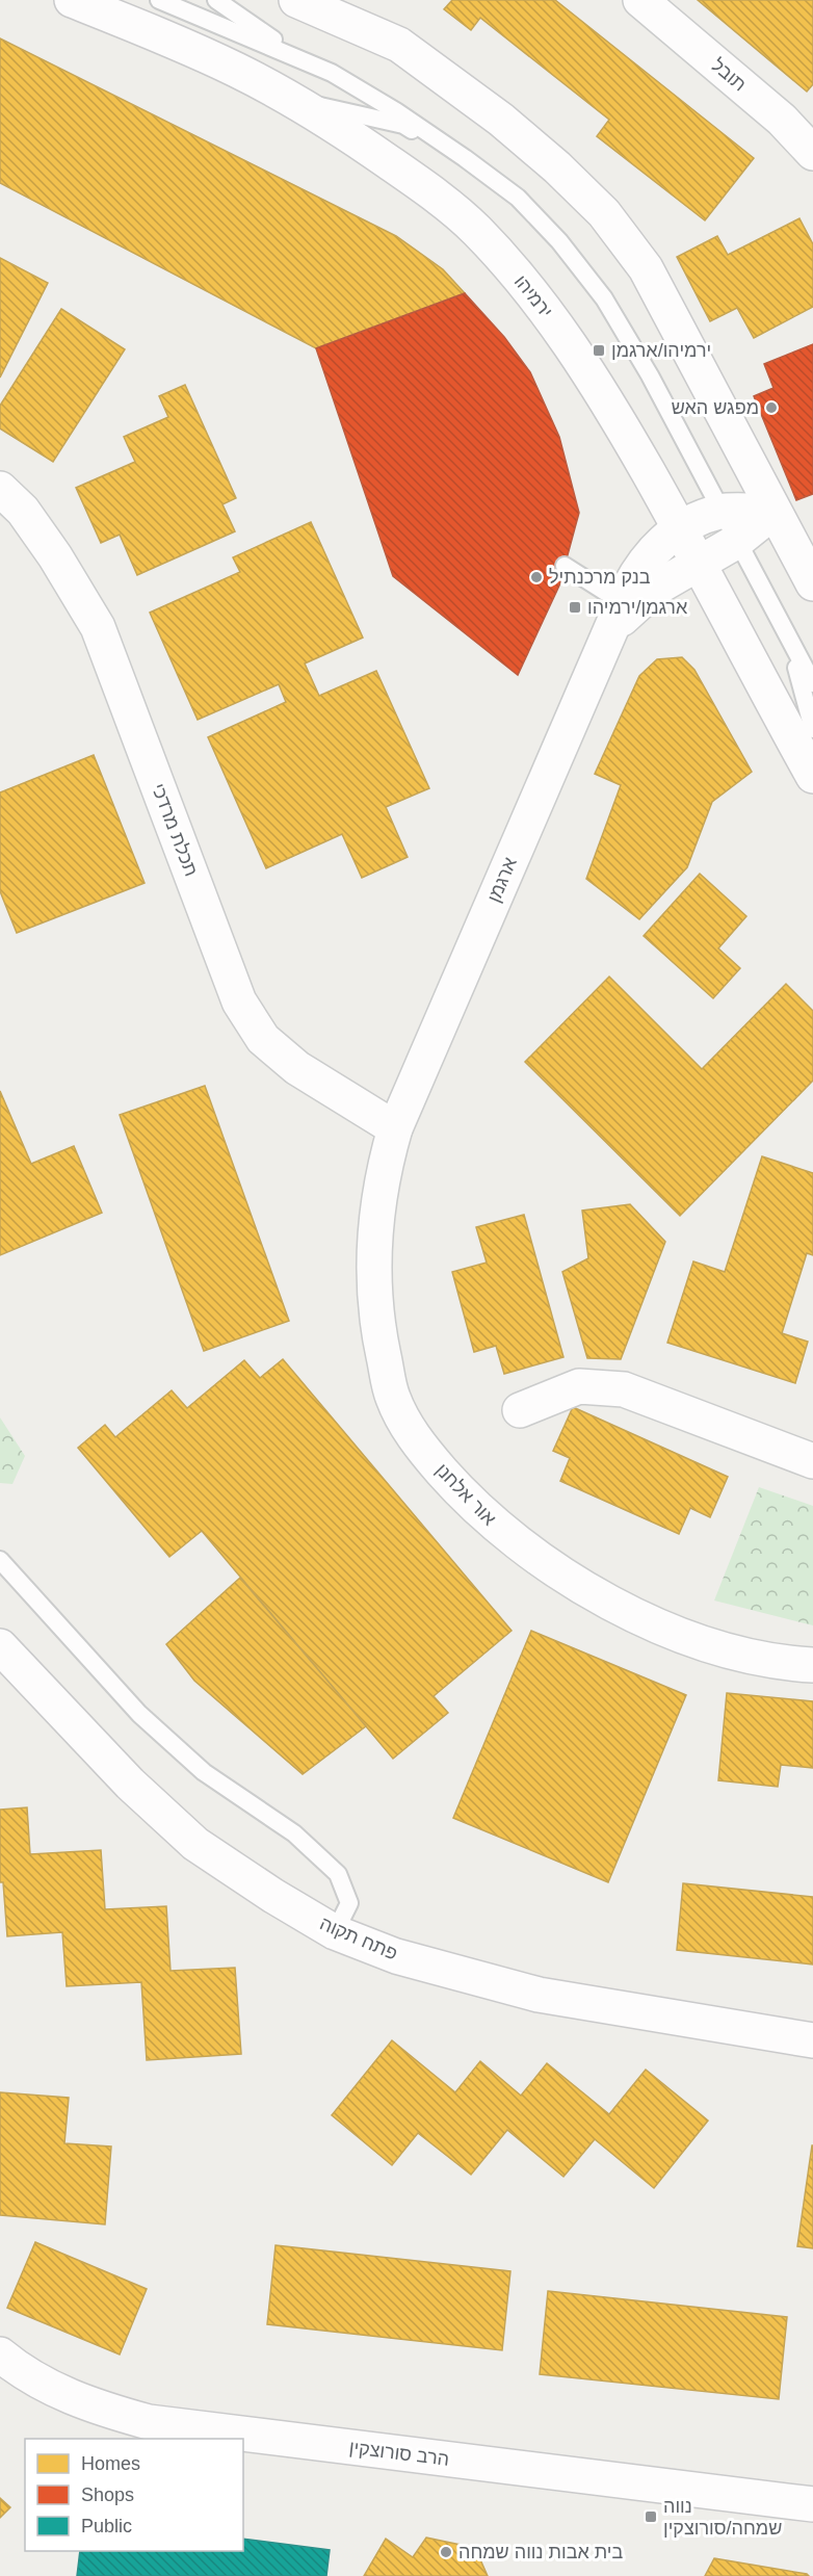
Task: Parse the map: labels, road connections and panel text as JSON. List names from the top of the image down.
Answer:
{
  "streets": {
    "street": [
      "תובל",
      "ירמיהו",
      "תכלת מרדכי",
      "ארגמן",
      "אור אלחנן",
      "פתח תקוה",
      "הרב סורוצקין"
    ]
  },
  "crossings": [
    ["ירמיהו", "ארגמן"],
    ["תכלת מרדכי", "ארגמן"],
    ["תכלת מרדכי", "אור אלחנן"],
    ["ארגמן", "אור אלחנן"]
  ],
  "places": {
    "transit": ["ירמיהו/ארגמן", "ארגמן/ירמיהו", "נווה שמחה/סורוצקין"],
    "other": ["מפגש האש", "בנק מרכנתיל", "בית אבות נווה שמחה"]
  },
  "legend": ["Homes", "Shops", "Public"]
}
